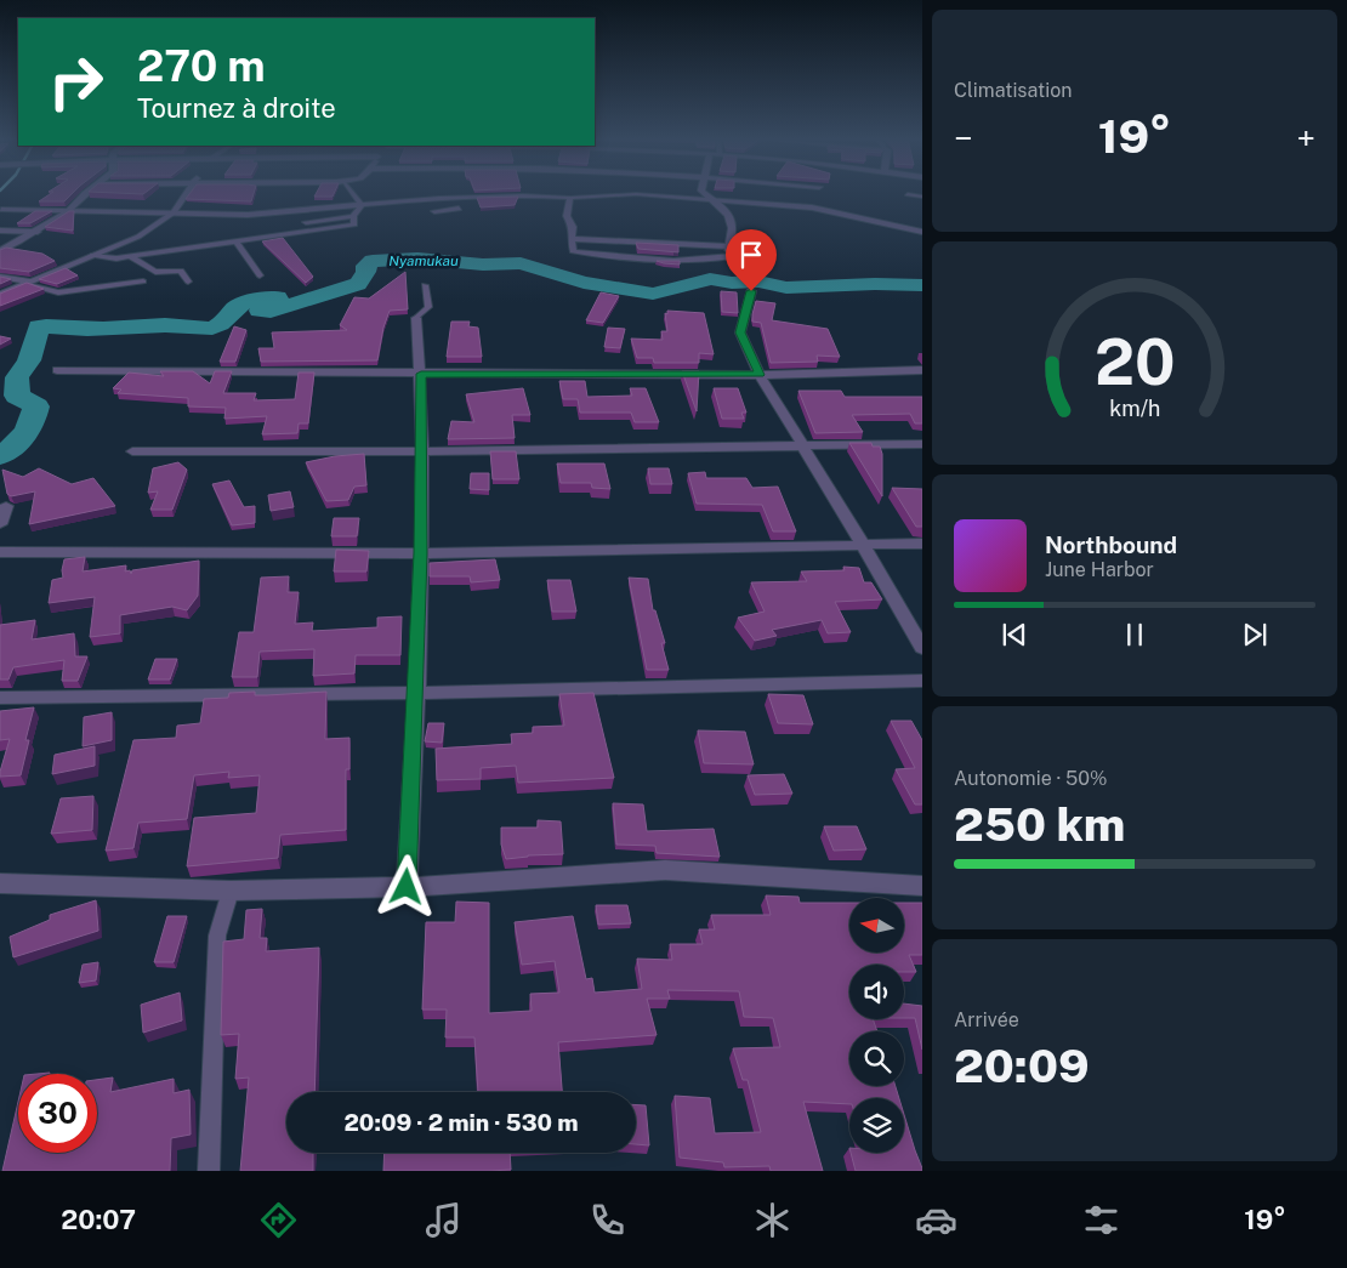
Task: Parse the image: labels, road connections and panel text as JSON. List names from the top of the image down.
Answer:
{
  "water": ["Nyamukau"],
  "north": "left",
  "page": {
    "tile": [
      "Climatisation",
      ["Autonomie · 50%", "250 km"],
      ["Arrivée", "20:09"]
    ],
    "turn": ["270 m", "Tournez à droite"],
    "heat": ["−", "19°", "+"],
    "song": ["Northbound", "June Harbor"],
    "limit": "30",
    "trip": "20:09 · 2 min · 530 m",
    "tabs": ["20:07", "19°"],
    "gauge": ["20", "km/h"]
  }
}
